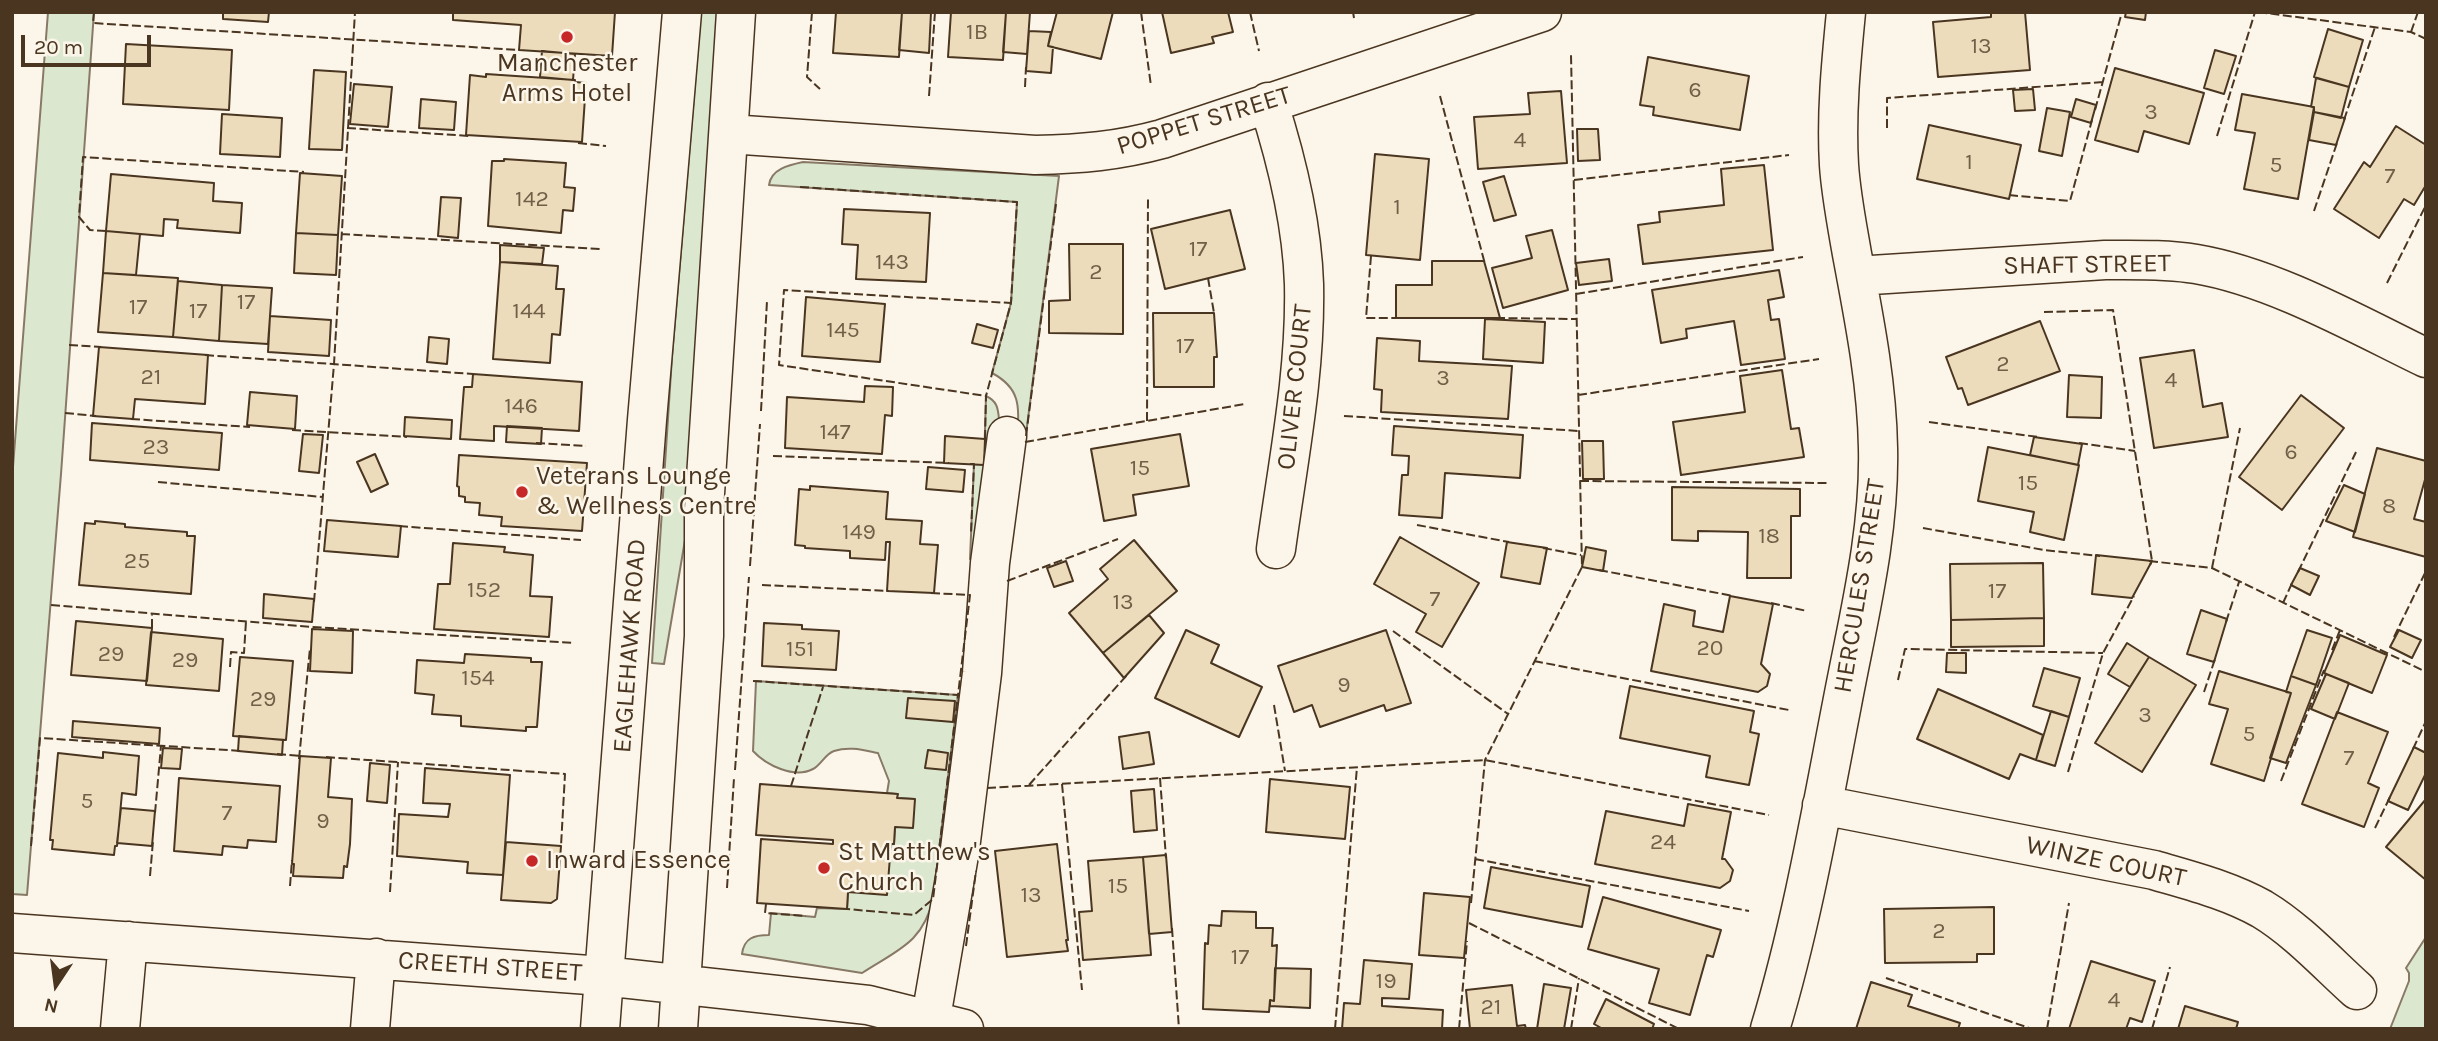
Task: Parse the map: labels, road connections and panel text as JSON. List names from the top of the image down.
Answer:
{
  "streets": {
    "street": [
      "POPPET STREET",
      "SHAFT STREET",
      "OLIVER COURT",
      "HERCULES STREET",
      "EAGLEHAWK ROAD",
      "WINZE COURT",
      "CREETH STREET"
    ]
  },
  "crossings": [
    ["POPPET STREET", "OLIVER COURT"],
    ["SHAFT STREET", "HERCULES STREET"],
    ["HERCULES STREET", "WINZE COURT"],
    ["EAGLEHAWK ROAD", "CREETH STREET"]
  ],
  "places": [
    "Manchester Arms Hotel",
    "Veterans Lounge & Wellness Centre",
    "Inward Essence",
    "St Matthew's Church"
  ],
  "house_numbers": [
    "1B",
    "13",
    "6",
    "3",
    "4",
    "1",
    "5",
    "7",
    "142",
    "1",
    "17",
    "143",
    "2",
    "17",
    "17",
    "17",
    "144",
    "145",
    "17",
    "2",
    "21",
    "3",
    "4",
    "146",
    "147",
    "23",
    "6",
    "15",
    "15",
    "8",
    "149",
    "18",
    "25",
    "152",
    "17",
    "7",
    "13",
    "20",
    "151",
    "29",
    "29",
    "154",
    "9",
    "29",
    "3",
    "5",
    "7",
    "5",
    "7",
    "9",
    "24",
    "15",
    "13",
    "2",
    "17",
    "19",
    "4",
    "21"
  ],
  "scale_bar": "20 m",
  "north": "bottom"
}
